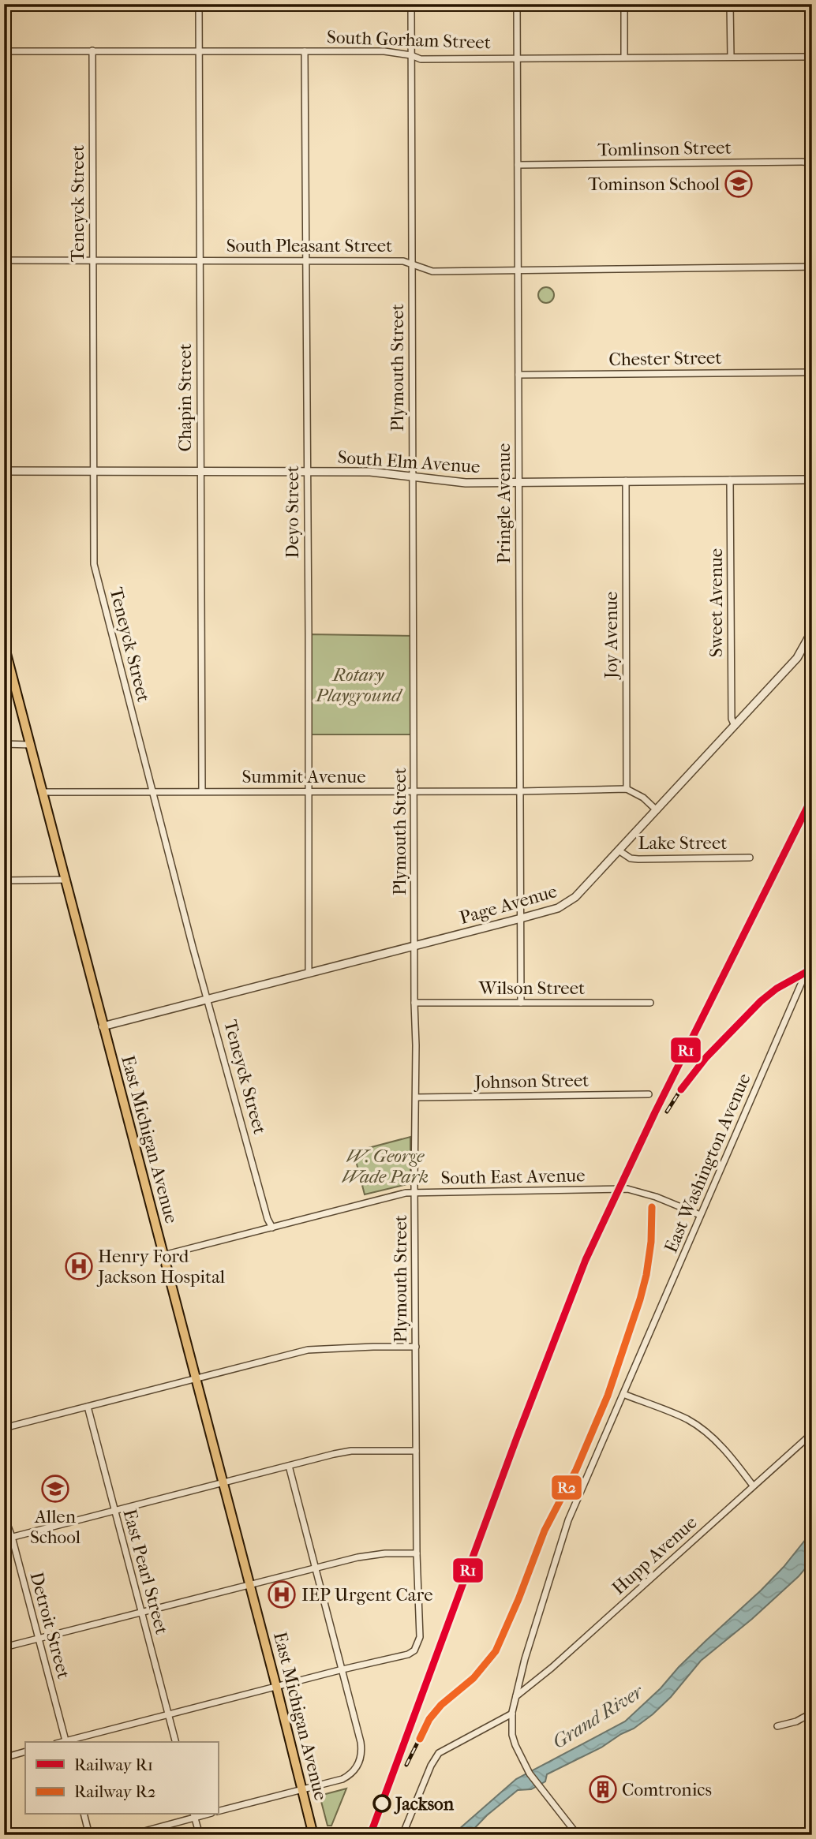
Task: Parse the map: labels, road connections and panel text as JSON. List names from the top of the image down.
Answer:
{
  "streets": {
    "main road": ["East Michigan Avenue"],
    "street": [
      "South Gorham Street",
      "Tomlinson Street",
      "Teneyck Street",
      "South Pleasant Street",
      "Chester Street",
      "Plymouth Street",
      "Chapin Street",
      "South Elm Avenue",
      "Pringle Avenue",
      "Deyo Street",
      "Sweet Avenue",
      "Joy Avenue",
      "Summit Avenue",
      "Lake Street",
      "Page Avenue",
      "Wilson Street",
      "Johnson Street",
      "East Washington Avenue",
      "South East Avenue",
      "Hupp Avenue",
      "East Pearl Street",
      "Detroit Street"
    ]
  },
  "crossings": [
    ["South Gorham Street", "Teneyck Street"],
    ["South Gorham Street", "Plymouth Street"],
    ["South Gorham Street", "Chapin Street"],
    ["South Gorham Street", "Pringle Avenue"],
    ["South Gorham Street", "Deyo Street"],
    ["Tomlinson Street", "Pringle Avenue"],
    ["Teneyck Street", "South Pleasant Street"],
    ["Teneyck Street", "South Elm Avenue"],
    ["Teneyck Street", "Summit Avenue"],
    ["Teneyck Street", "Page Avenue"],
    ["Teneyck Street", "South East Avenue"],
    ["South Pleasant Street", "Plymouth Street"],
    ["South Pleasant Street", "Chapin Street"],
    ["South Pleasant Street", "Pringle Avenue"],
    ["South Pleasant Street", "Deyo Street"],
    ["Chester Street", "Pringle Avenue"],
    ["Plymouth Street", "South Elm Avenue"],
    ["Plymouth Street", "Summit Avenue"],
    ["Plymouth Street", "Page Avenue"],
    ["Plymouth Street", "Wilson Street"],
    ["Plymouth Street", "Johnson Street"],
    ["Plymouth Street", "South East Avenue"],
    ["Chapin Street", "South Elm Avenue"],
    ["Chapin Street", "Summit Avenue"],
    ["South Elm Avenue", "Pringle Avenue"],
    ["South Elm Avenue", "Deyo Street"],
    ["South Elm Avenue", "Sweet Avenue"],
    ["South Elm Avenue", "Joy Avenue"],
    ["Pringle Avenue", "Summit Avenue"],
    ["Pringle Avenue", "Page Avenue"],
    ["Pringle Avenue", "Wilson Street"],
    ["Deyo Street", "Summit Avenue"],
    ["Deyo Street", "Page Avenue"],
    ["Sweet Avenue", "Page Avenue"],
    ["Joy Avenue", "Summit Avenue"],
    ["Summit Avenue", "East Michigan Avenue"],
    ["Lake Street", "Page Avenue"],
    ["Page Avenue", "East Michigan Avenue"],
    ["East Michigan Avenue", "South East Avenue"],
    ["East Washington Avenue", "South East Avenue"],
    ["East Washington Avenue", "Hupp Avenue"]
  ],
  "water": ["Grand River"],
  "parks": ["Rotary Playground", "W. George Wade Park"],
  "places": {
    "school or university": ["Tominson School", "Allen School"],
    "hospital": ["Henry Ford Jackson Hospital", "IEP Urgent Care"],
    "building": ["Comtronics"],
    "other": ["Jackson"]
  },
  "lines": ["rail line R1", "rail line R2"],
  "legend": ["Railway R1", "Railway R2"]
}
